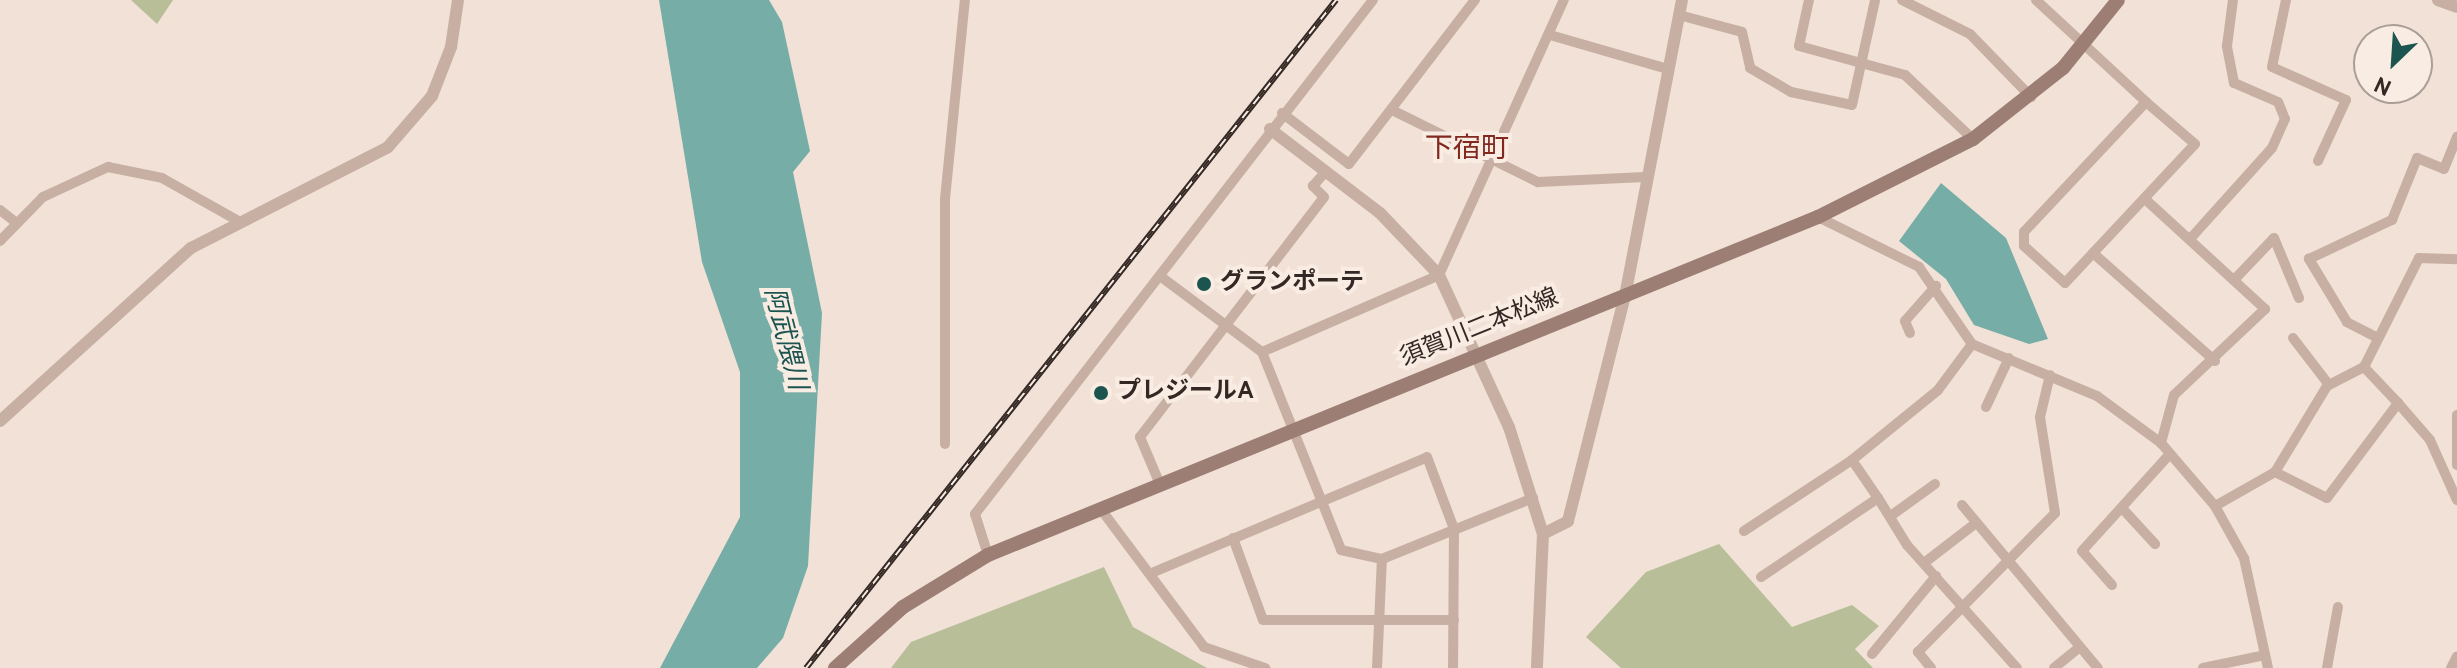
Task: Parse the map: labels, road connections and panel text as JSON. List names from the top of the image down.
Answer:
{
  "streets": {
    "main road": ["須賀川二本松線"]
  },
  "districts": ["下宿町"],
  "water": ["阿武隈川"],
  "places": ["グランポーテ", "プレジールA"],
  "north": "bottom left"
}
